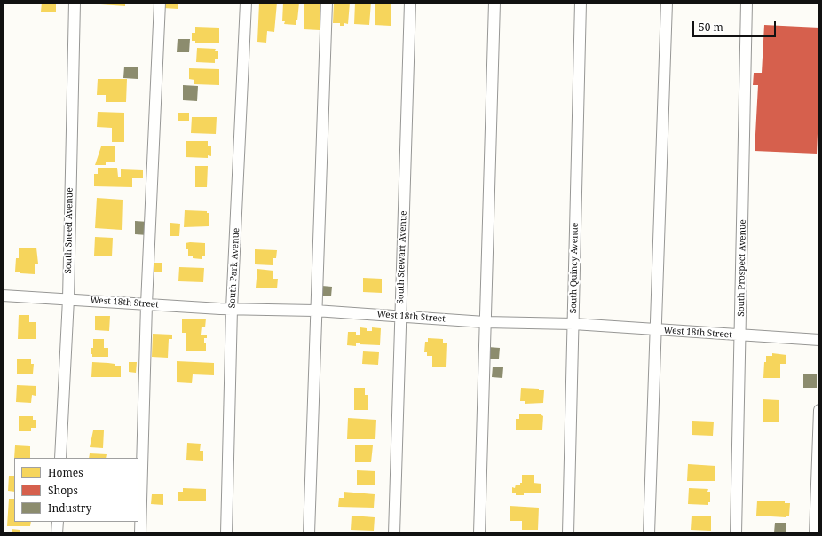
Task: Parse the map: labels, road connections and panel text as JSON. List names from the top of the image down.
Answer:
{
  "streets": {
    "street": [
      "South Sneed Avenue",
      "South Stewart Avenue",
      "South Park Avenue",
      "South Quincy Avenue",
      "South Prospect Avenue",
      "West 18th Street"
    ]
  },
  "crossings": [
    ["South Sneed Avenue", "West 18th Street"],
    ["South Stewart Avenue", "West 18th Street"],
    ["South Park Avenue", "West 18th Street"],
    ["South Quincy Avenue", "West 18th Street"],
    ["South Prospect Avenue", "West 18th Street"]
  ],
  "legend": ["Homes", "Shops", "Industry"],
  "scale_bar": "50 m"
}
